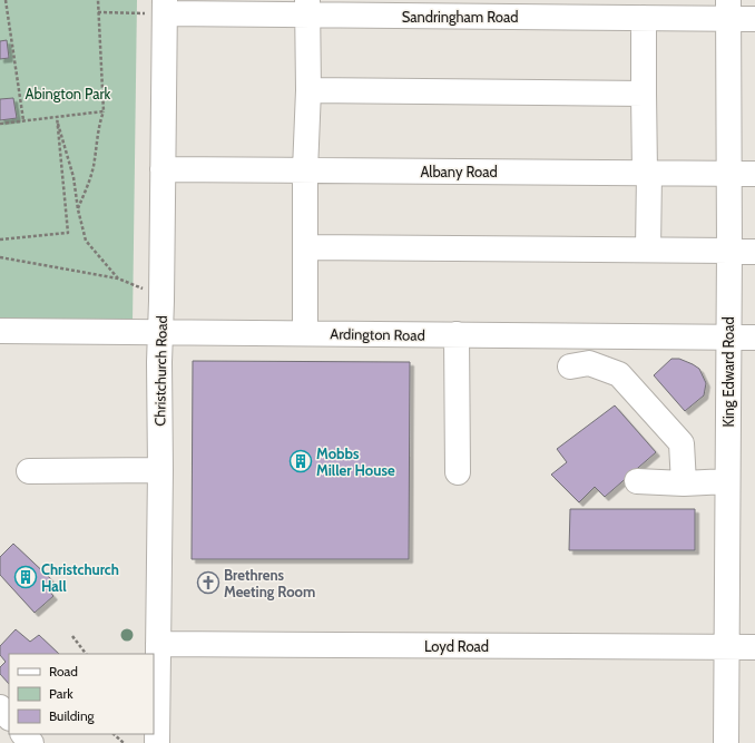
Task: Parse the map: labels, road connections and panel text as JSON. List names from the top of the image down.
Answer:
{
  "streets": {
    "street": [
      "Sandringham Road",
      "Albany Road",
      "Ardington Road",
      "Christchurch Road",
      "King Edward Road",
      "Loyd Road"
    ]
  },
  "crossings": [
    ["Sandringham Road", "Christchurch Road"],
    ["Sandringham Road", "King Edward Road"],
    ["Albany Road", "Christchurch Road"],
    ["Albany Road", "King Edward Road"],
    ["Ardington Road", "Christchurch Road"],
    ["Ardington Road", "King Edward Road"],
    ["Christchurch Road", "Loyd Road"],
    ["King Edward Road", "Loyd Road"]
  ],
  "parks": ["Abington Park"],
  "places": {
    "building": ["Mobbs Miller House", "Christchurch Hall"],
    "church": ["Brethrens Meeting Room"]
  },
  "legend": ["Road", "Park", "Building"]
}
